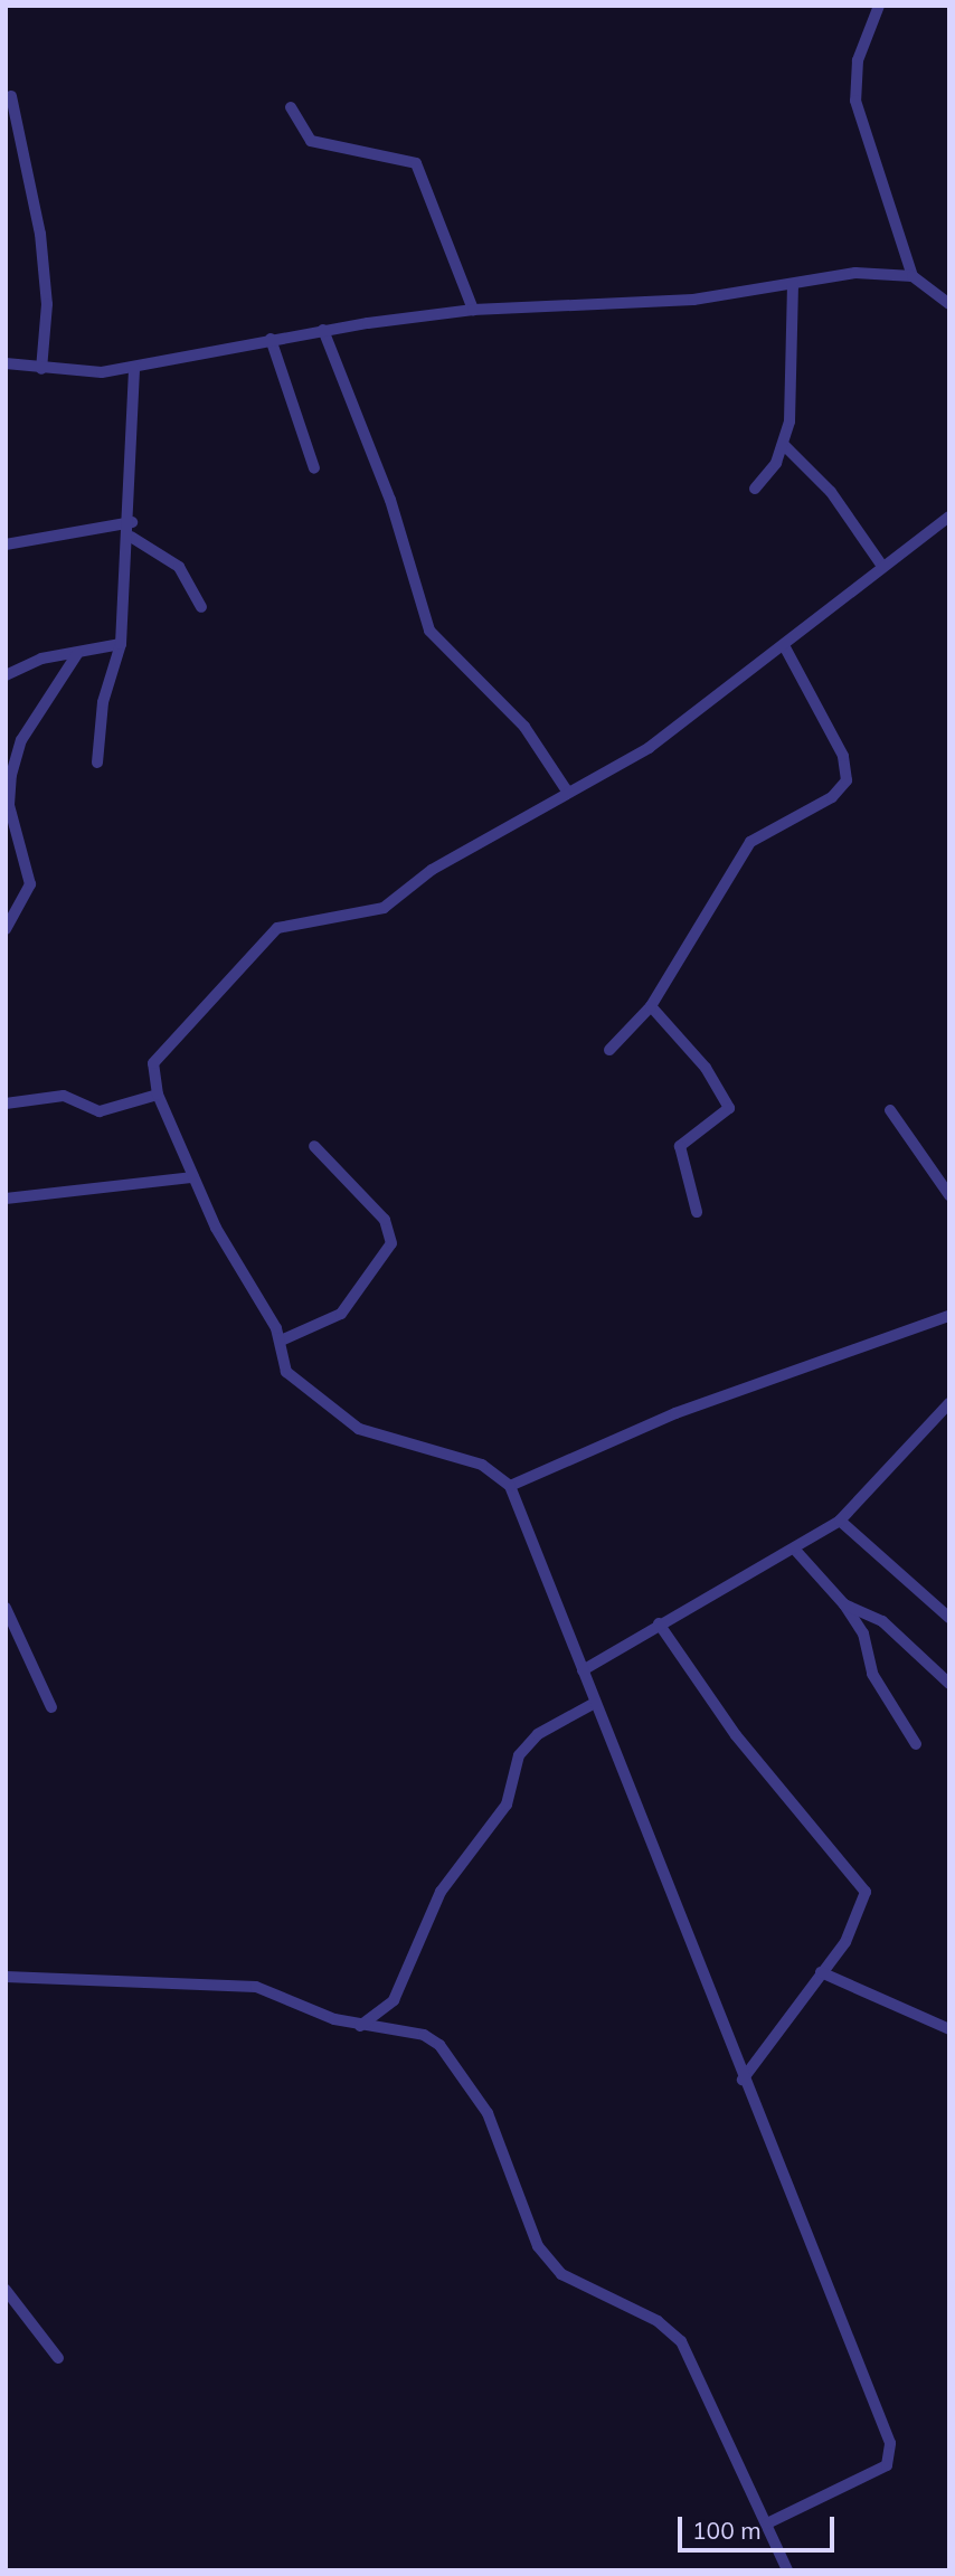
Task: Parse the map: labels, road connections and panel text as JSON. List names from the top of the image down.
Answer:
{
  "scale_bar": "100 m"
}
